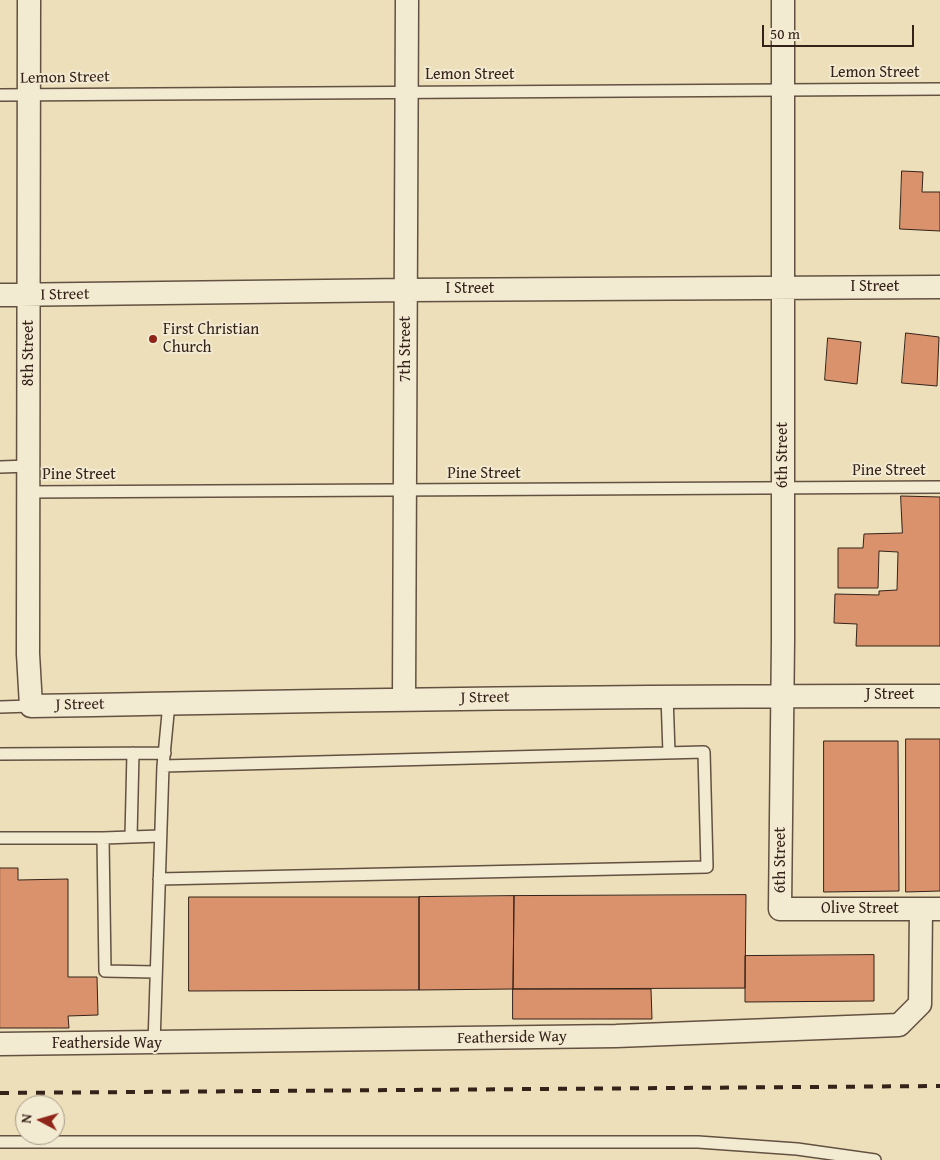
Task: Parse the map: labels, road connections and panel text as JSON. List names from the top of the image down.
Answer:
{
  "streets": {
    "street": [
      "I Street",
      "7th Street",
      "8th Street",
      "6th Street",
      "J Street",
      "Olive Street",
      "Featherside Way"
    ],
    "lane": ["Lemon Street", "Pine Street"]
  },
  "crossings": [
    ["Lemon Street", "7th Street"],
    ["Lemon Street", "8th Street"],
    ["Lemon Street", "6th Street"],
    ["I Street", "7th Street"],
    ["I Street", "8th Street"],
    ["I Street", "6th Street"],
    ["7th Street", "Pine Street"],
    ["7th Street", "J Street"],
    ["8th Street", "Pine Street"],
    ["8th Street", "J Street"],
    ["6th Street", "Pine Street"],
    ["6th Street", "J Street"],
    ["6th Street", "Olive Street"],
    ["Olive Street", "Featherside Way"]
  ],
  "places": ["First Christian Church"],
  "scale_bar": "50 m",
  "north": "left"
}
